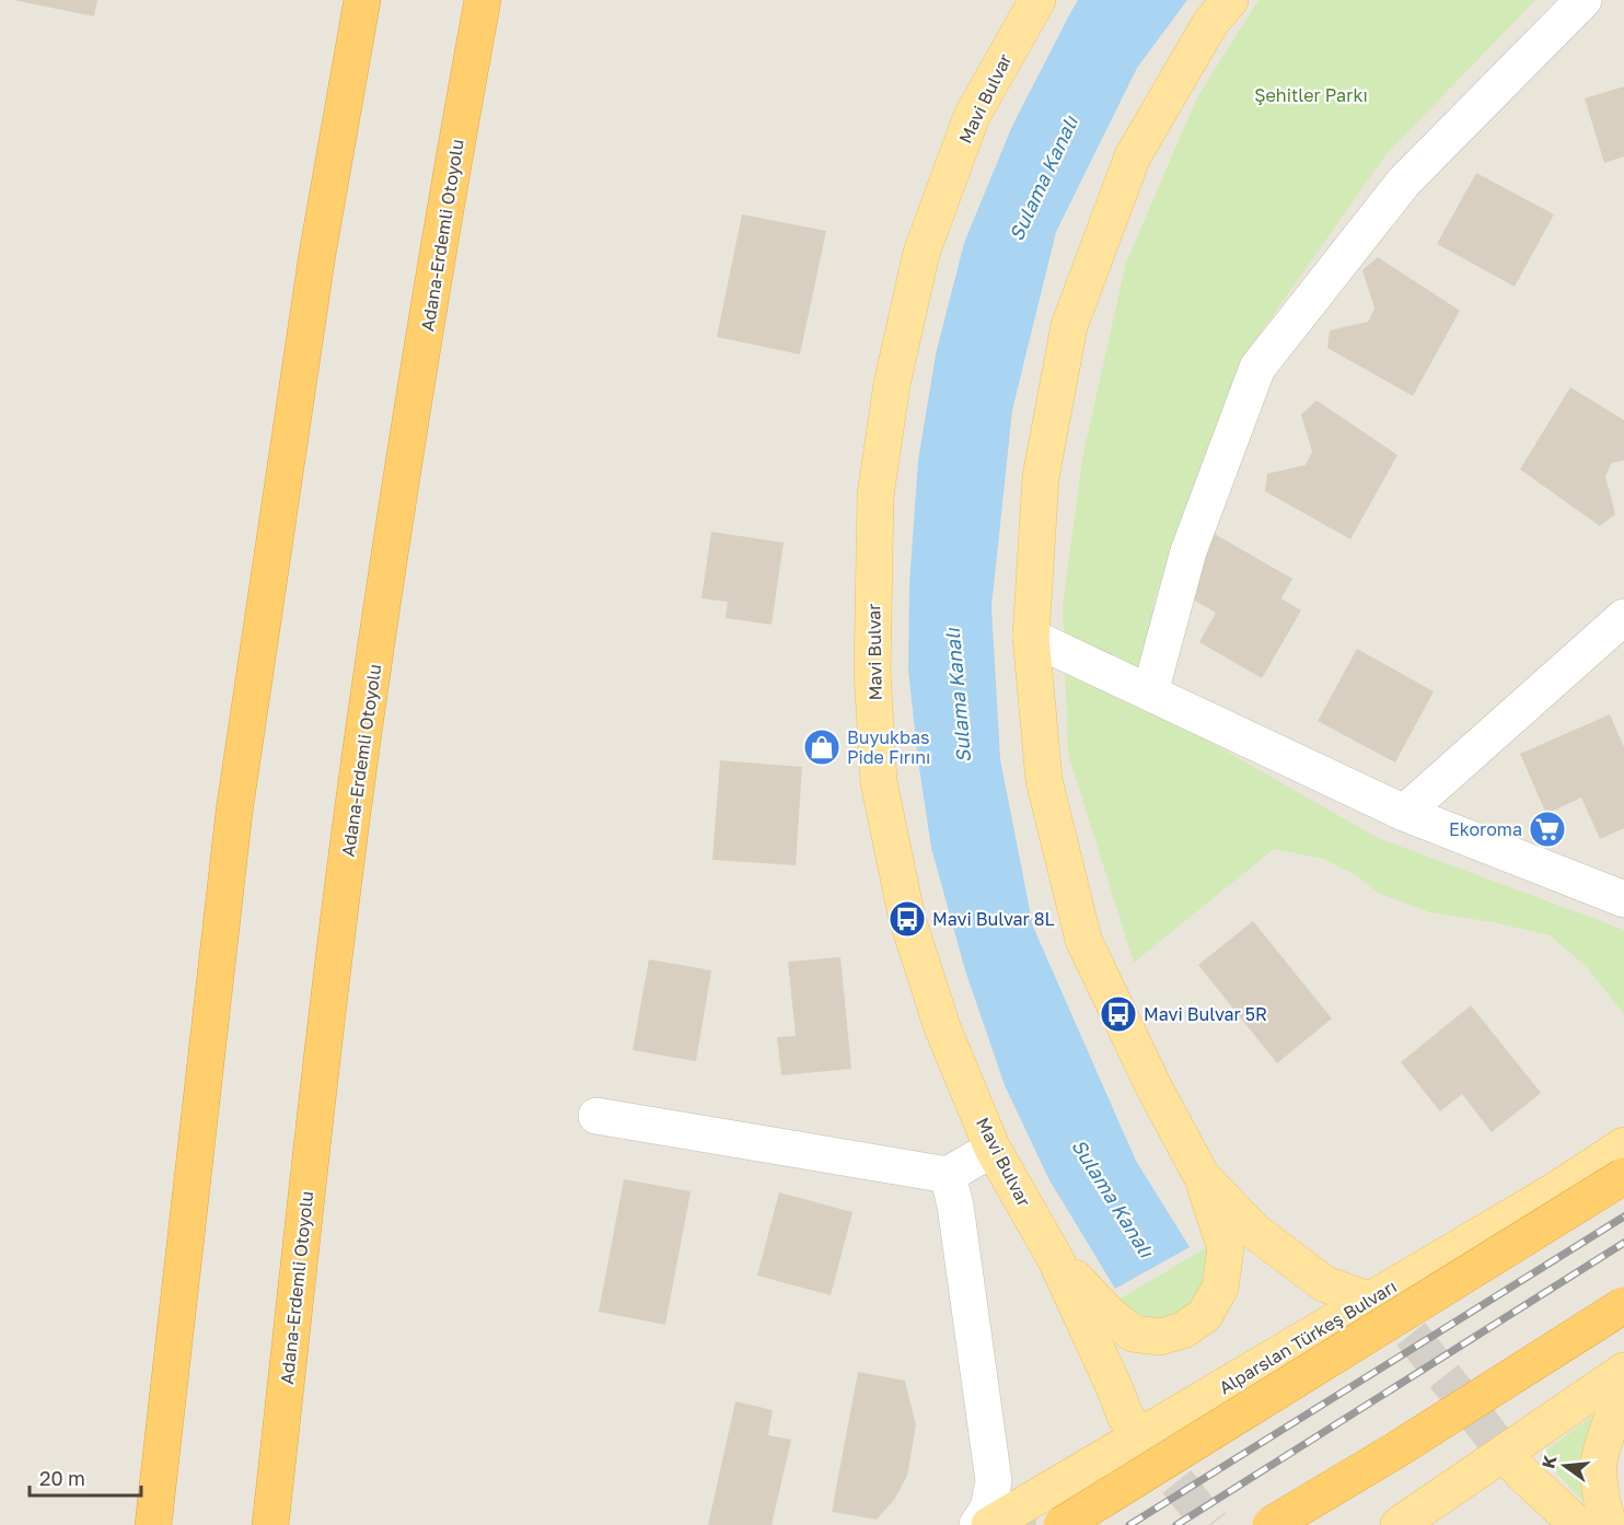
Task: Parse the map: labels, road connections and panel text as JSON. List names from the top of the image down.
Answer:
{
  "streets": {
    "highway": ["Adana-Erdemli Otoyolu", "Alparslan Türkeş Bulvarı"],
    "main road": ["Mavi Bulvar"]
  },
  "crossings": [
    ["Mavi Bulvar", "Alparslan Türkeş Bulvarı"]
  ],
  "water": ["Sulama Kanalı"],
  "parks": ["Şehitler Parkı"],
  "places": {
    "shop": ["Buyukbas Pide Fırını"],
    "supermarket": ["Ekoroma"],
    "bus stop": ["Mavi Bulvar 8L", "Mavi Bulvar 5R"]
  },
  "scale_bar": "20 m",
  "north": "left"
}
